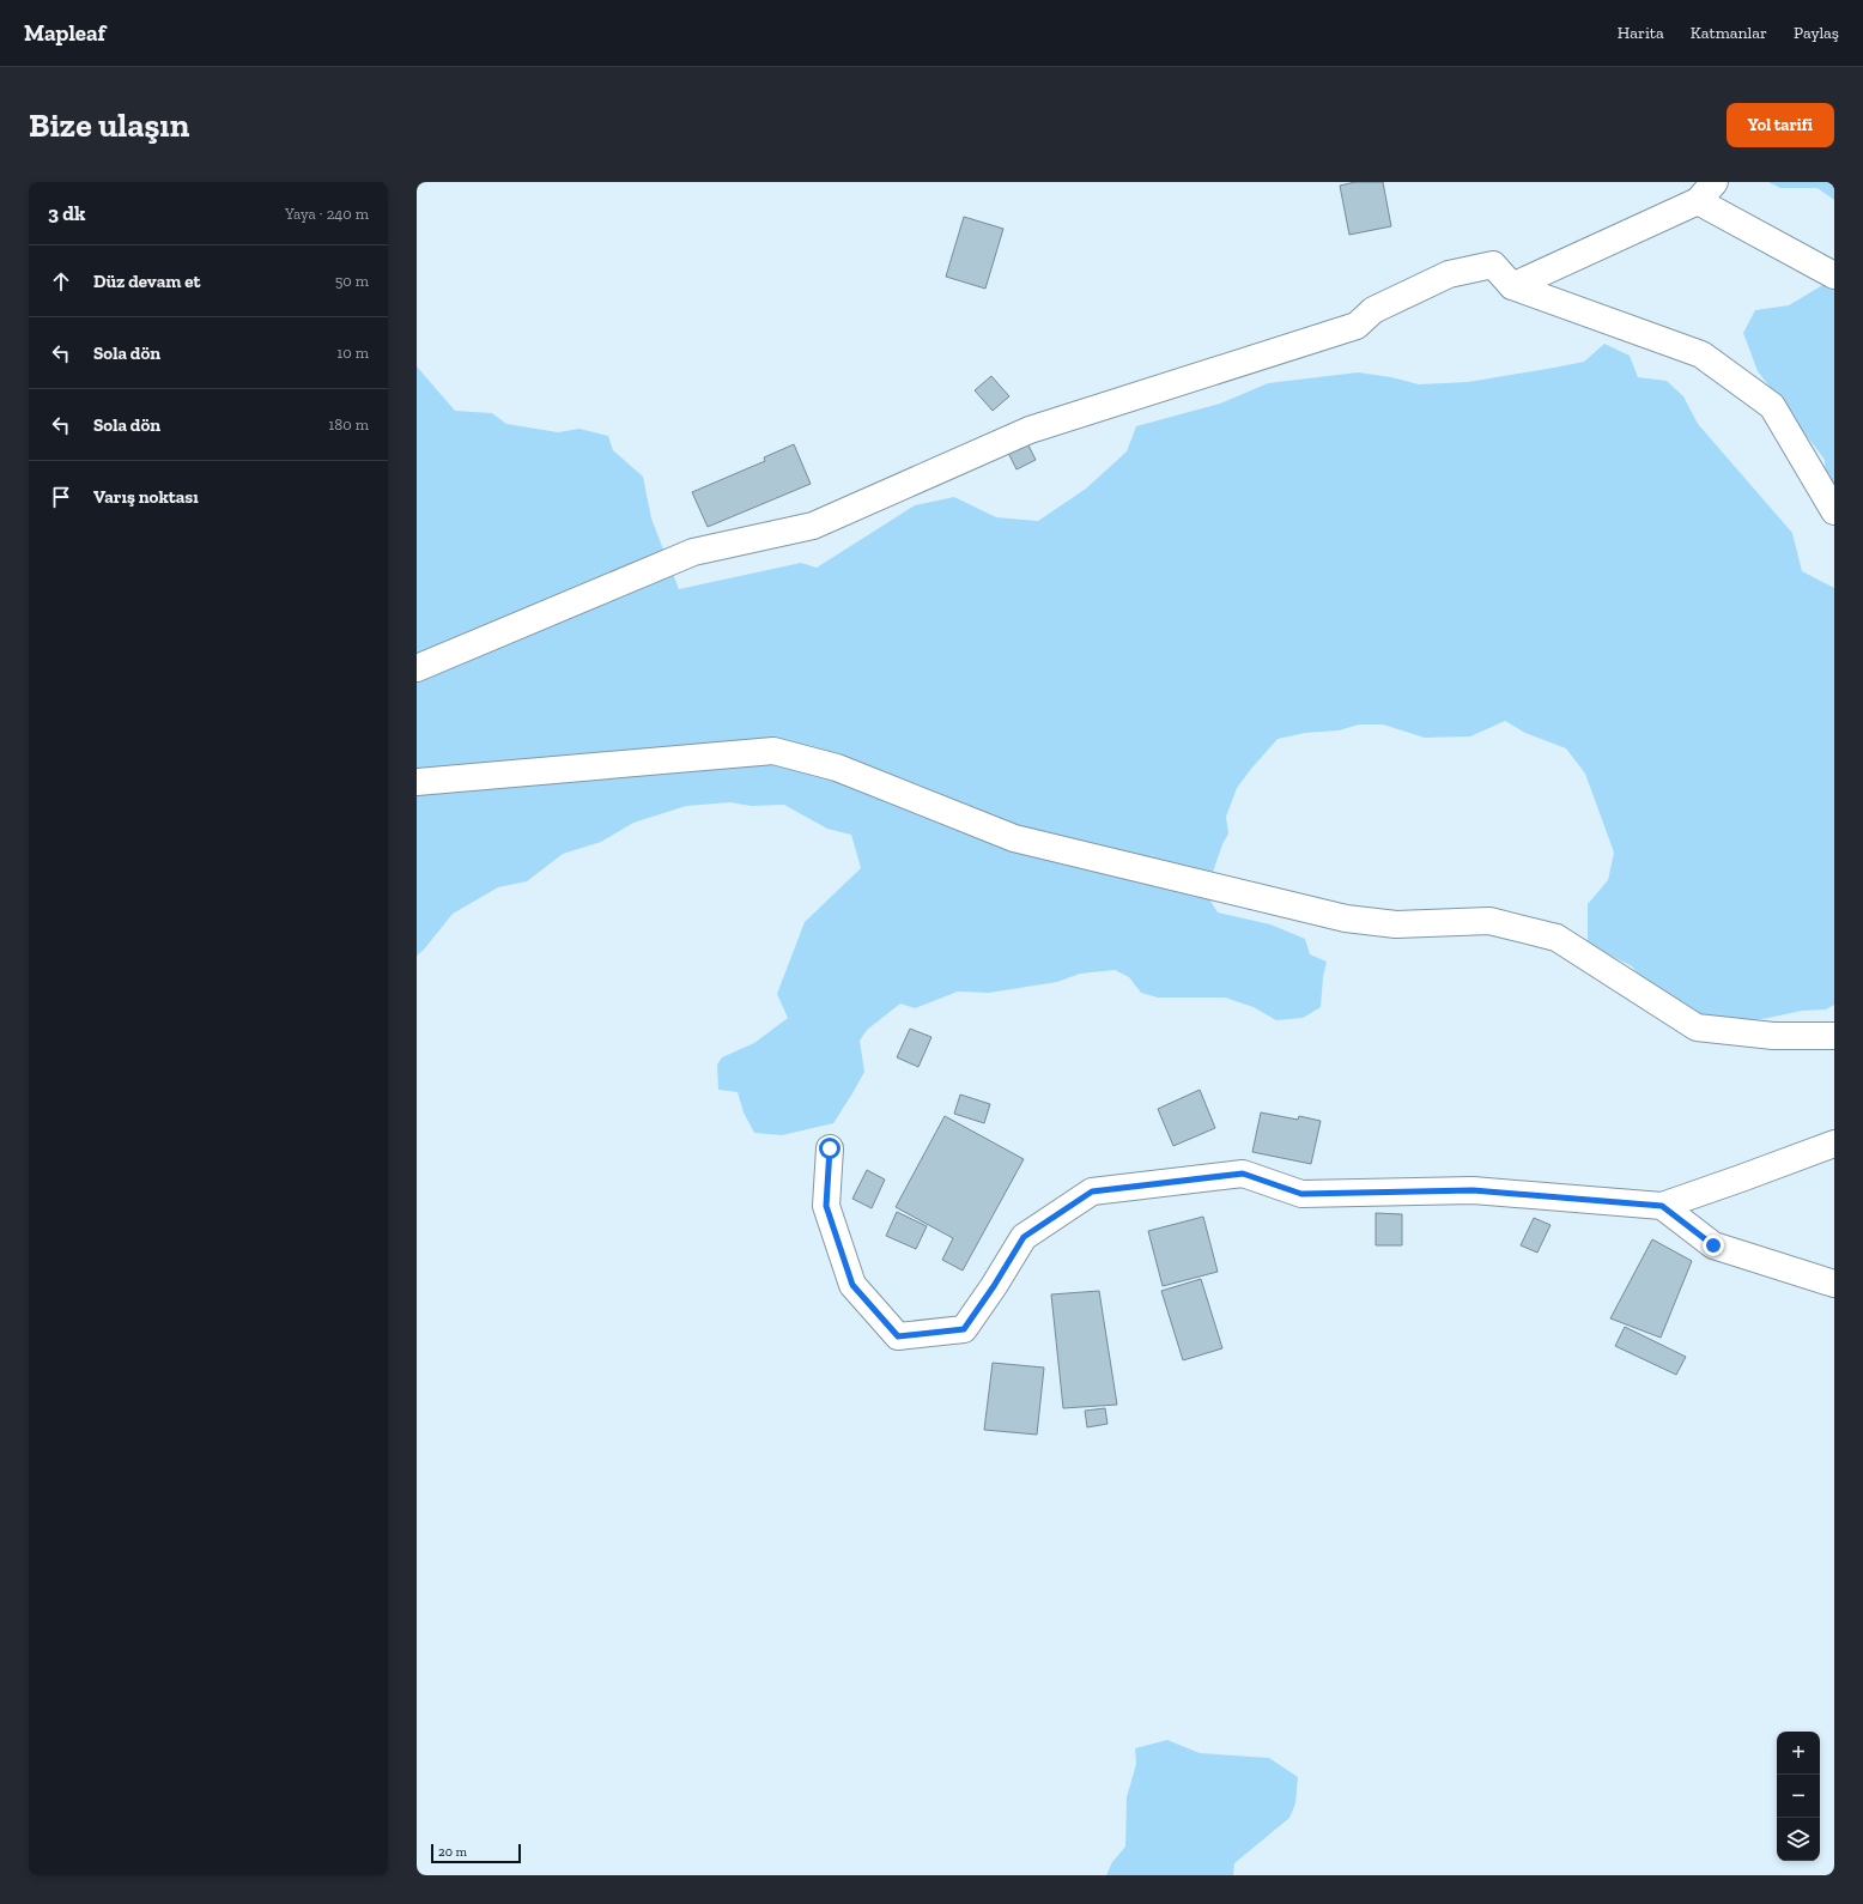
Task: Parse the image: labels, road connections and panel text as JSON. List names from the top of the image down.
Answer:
{
  "scale_bar": "20 m",
  "page": {
    "header": "Mapleaf",
    "nav": ["Harita", "Katmanlar", "Paylaş"],
    "buttons": "Yol tarifi",
    "title": "Bize ulaşın",
    "heading": ["3 dk", "Yaya · 240 m"],
    "list": [
      ["Düz devam et", "50 m"],
      ["Sola dön", "10 m"],
      ["Sola dön", "180 m"],
      "Varış noktası"
    ],
    "map_buttons": ["+", "−"],
    "scale": "20 m"
  }
}
